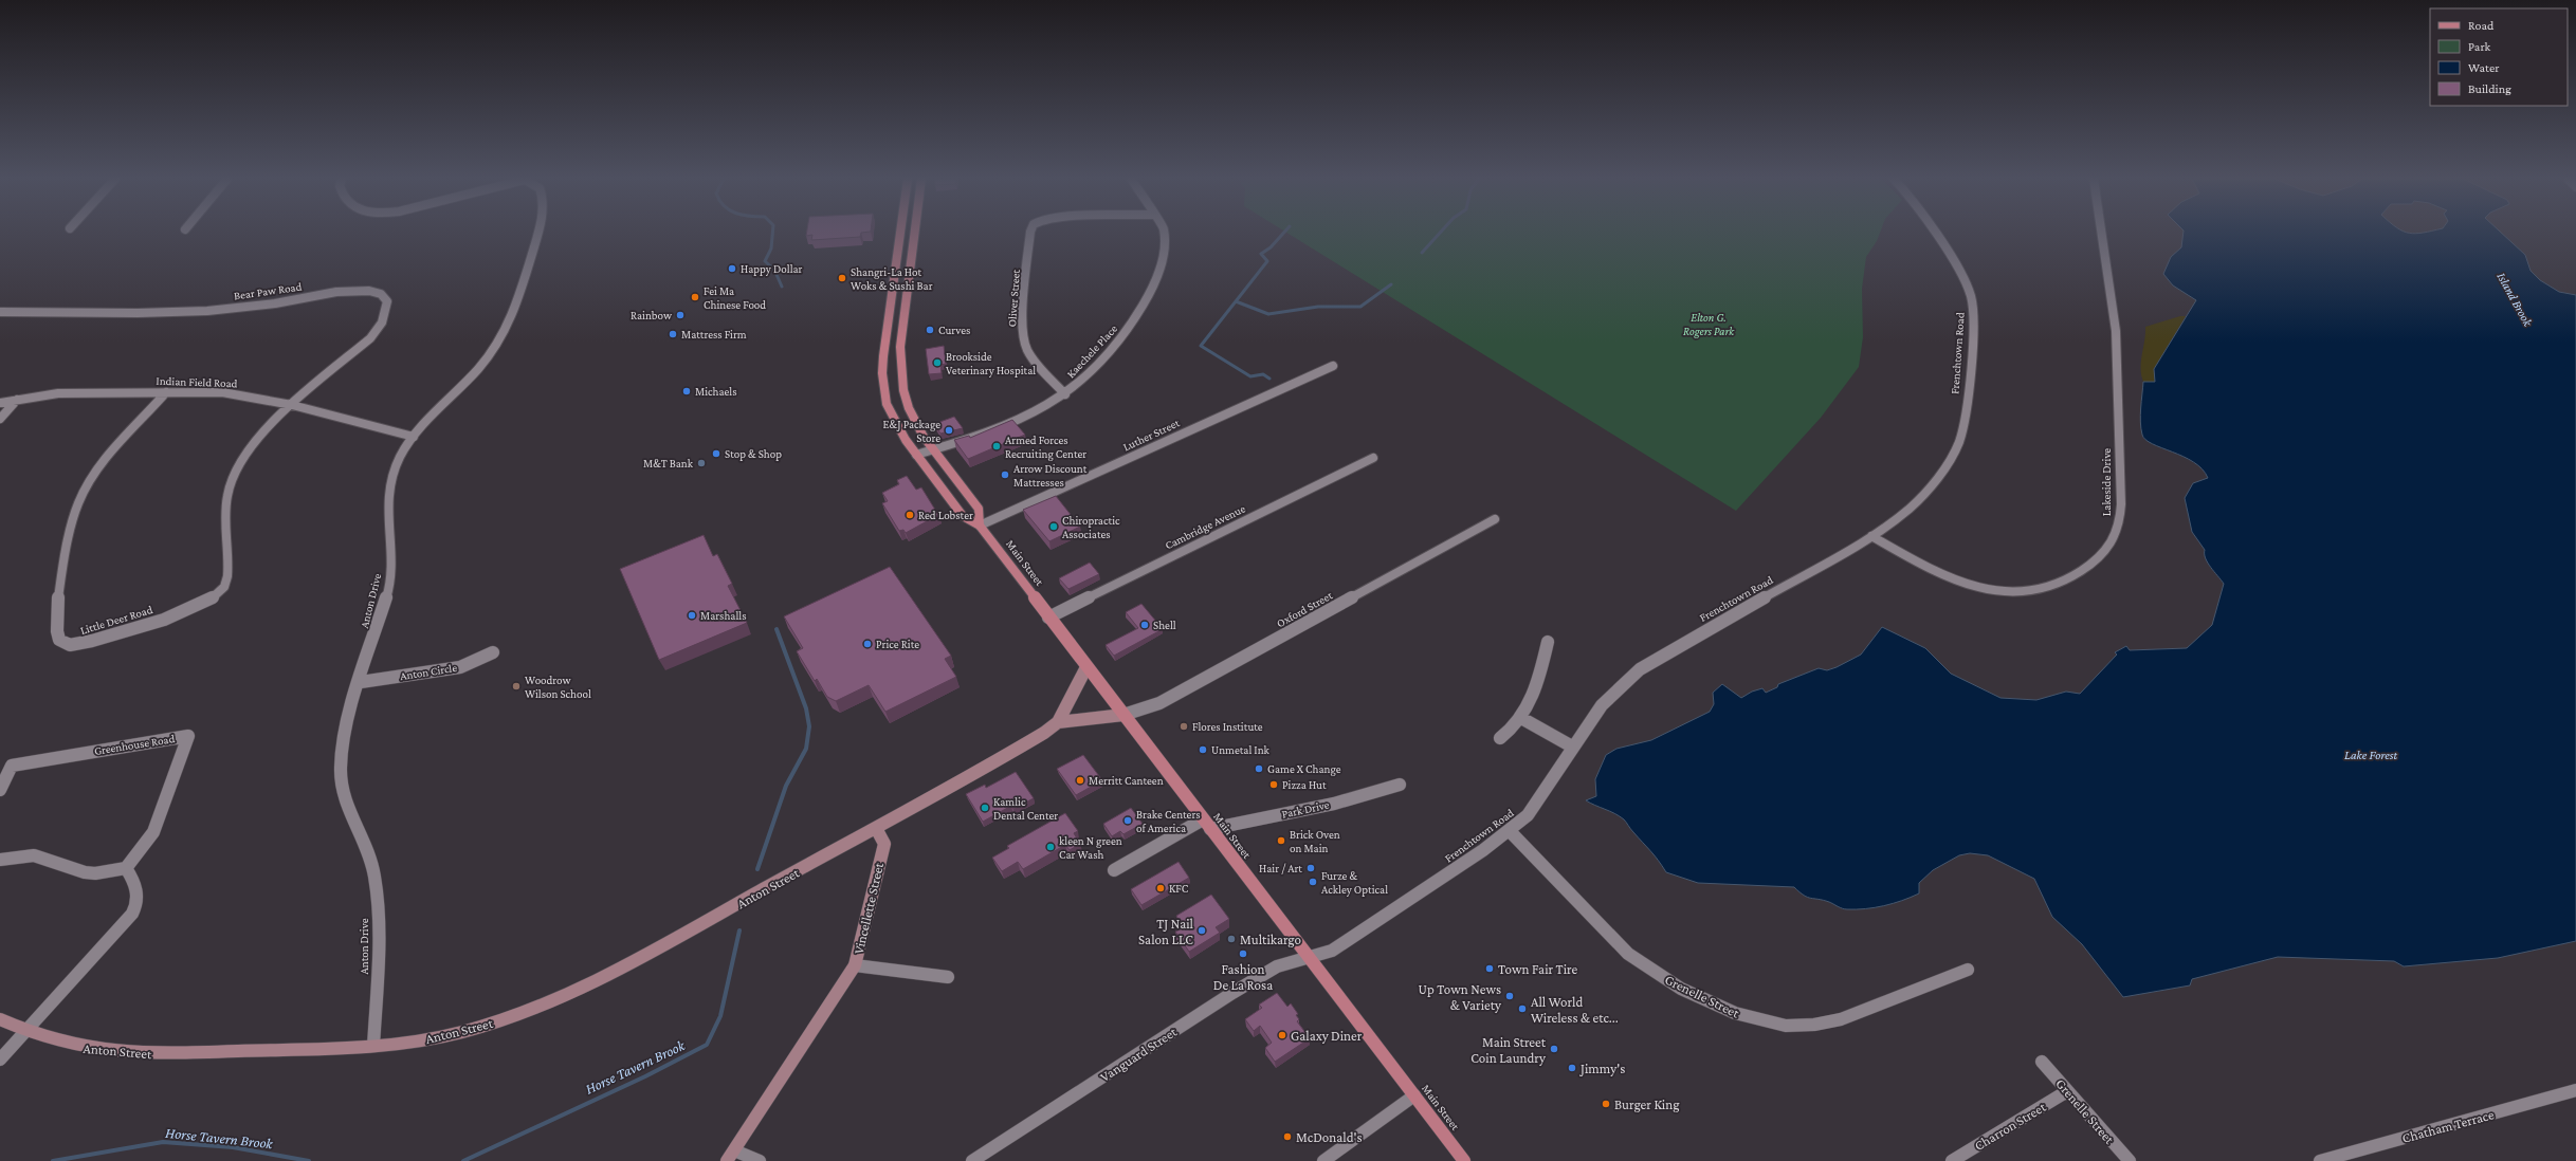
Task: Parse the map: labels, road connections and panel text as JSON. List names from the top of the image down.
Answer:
{
  "streets": {
    "main road": ["Main Street"],
    "street": [
      "Bear Paw Road",
      "Oliver Street",
      "Kaechele Place",
      "Frenchtown Road",
      "Indian Field Road",
      "Luther Street",
      "Lakeside Drive",
      "Cambridge Avenue",
      "Anton Drive",
      "Oxford Street",
      "Little Deer Road",
      "Anton Circle",
      "Greenhouse Road",
      "Park Drive",
      "Anton Street",
      "Vincellette Street",
      "Grenelle Street",
      "Vanguard Street",
      "Charron Street",
      "Chatham Terrace"
    ]
  },
  "crossings": [
    ["Bear Paw Road", "Indian Field Road"],
    ["Bear Paw Road", "Little Deer Road"],
    ["Oliver Street", "Kaechele Place"],
    ["Kaechele Place", "Main Street"],
    ["Frenchtown Road", "Lakeside Drive"],
    ["Frenchtown Road", "Main Street"],
    ["Frenchtown Road", "Grenelle Street"],
    ["Frenchtown Road", "Vanguard Street"],
    ["Indian Field Road", "Anton Drive"],
    ["Indian Field Road", "Little Deer Road"],
    ["Luther Street", "Main Street"],
    ["Cambridge Avenue", "Main Street"],
    ["Main Street", "Oxford Street"],
    ["Main Street", "Park Drive"],
    ["Main Street", "Vanguard Street"],
    ["Anton Drive", "Anton Circle"],
    ["Anton Drive", "Anton Street"],
    ["Anton Street", "Vincellette Street"],
    ["Grenelle Street", "Charron Street"]
  ],
  "water": ["Island Brook", "Lake Forest", "Horse Tavern Brook"],
  "parks": ["Elton G. Rogers Park"],
  "places": [
    "Happy Dollar",
    "Shangri-La Hot Woks & Sushi Bar",
    "Fei Ma Chinese Food",
    "Rainbow",
    "Curves",
    "Mattress Firm",
    "Brookside Veterinary Hospital",
    "Michaels",
    "E&J Package Store",
    "Armed Forces Recruiting Center",
    "Stop & Shop",
    "M&T Bank",
    "Arrow Discount Mattresses",
    "Red Lobster",
    "Chiropractic Associates",
    "Marshalls",
    "Shell",
    "Price Rite",
    "Woodrow Wilson School",
    "Flores Institute",
    "Unmetal Ink",
    "Game X Change",
    "Merritt Canteen",
    "Pizza Hut",
    "Kamlic Dental Center",
    "Brake Centers of America",
    "Brick Oven on Main",
    "kleen N green Car Wash",
    "Hair / Art",
    "Furze & Ackley Optical",
    "KFC",
    "TJ Nail Salon LLC",
    "Multikargo",
    "Fashion De La Rosa",
    "Town Fair Tire",
    "Up Town News & Variety",
    "All World Wireless & etc...",
    "Galaxy Diner",
    "Main Street Coin Laundry",
    "Jimmy's",
    "Burger King",
    "McDonald's"
  ],
  "legend": [
    "Road",
    "Park",
    "Water",
    "Building"
  ]
}
